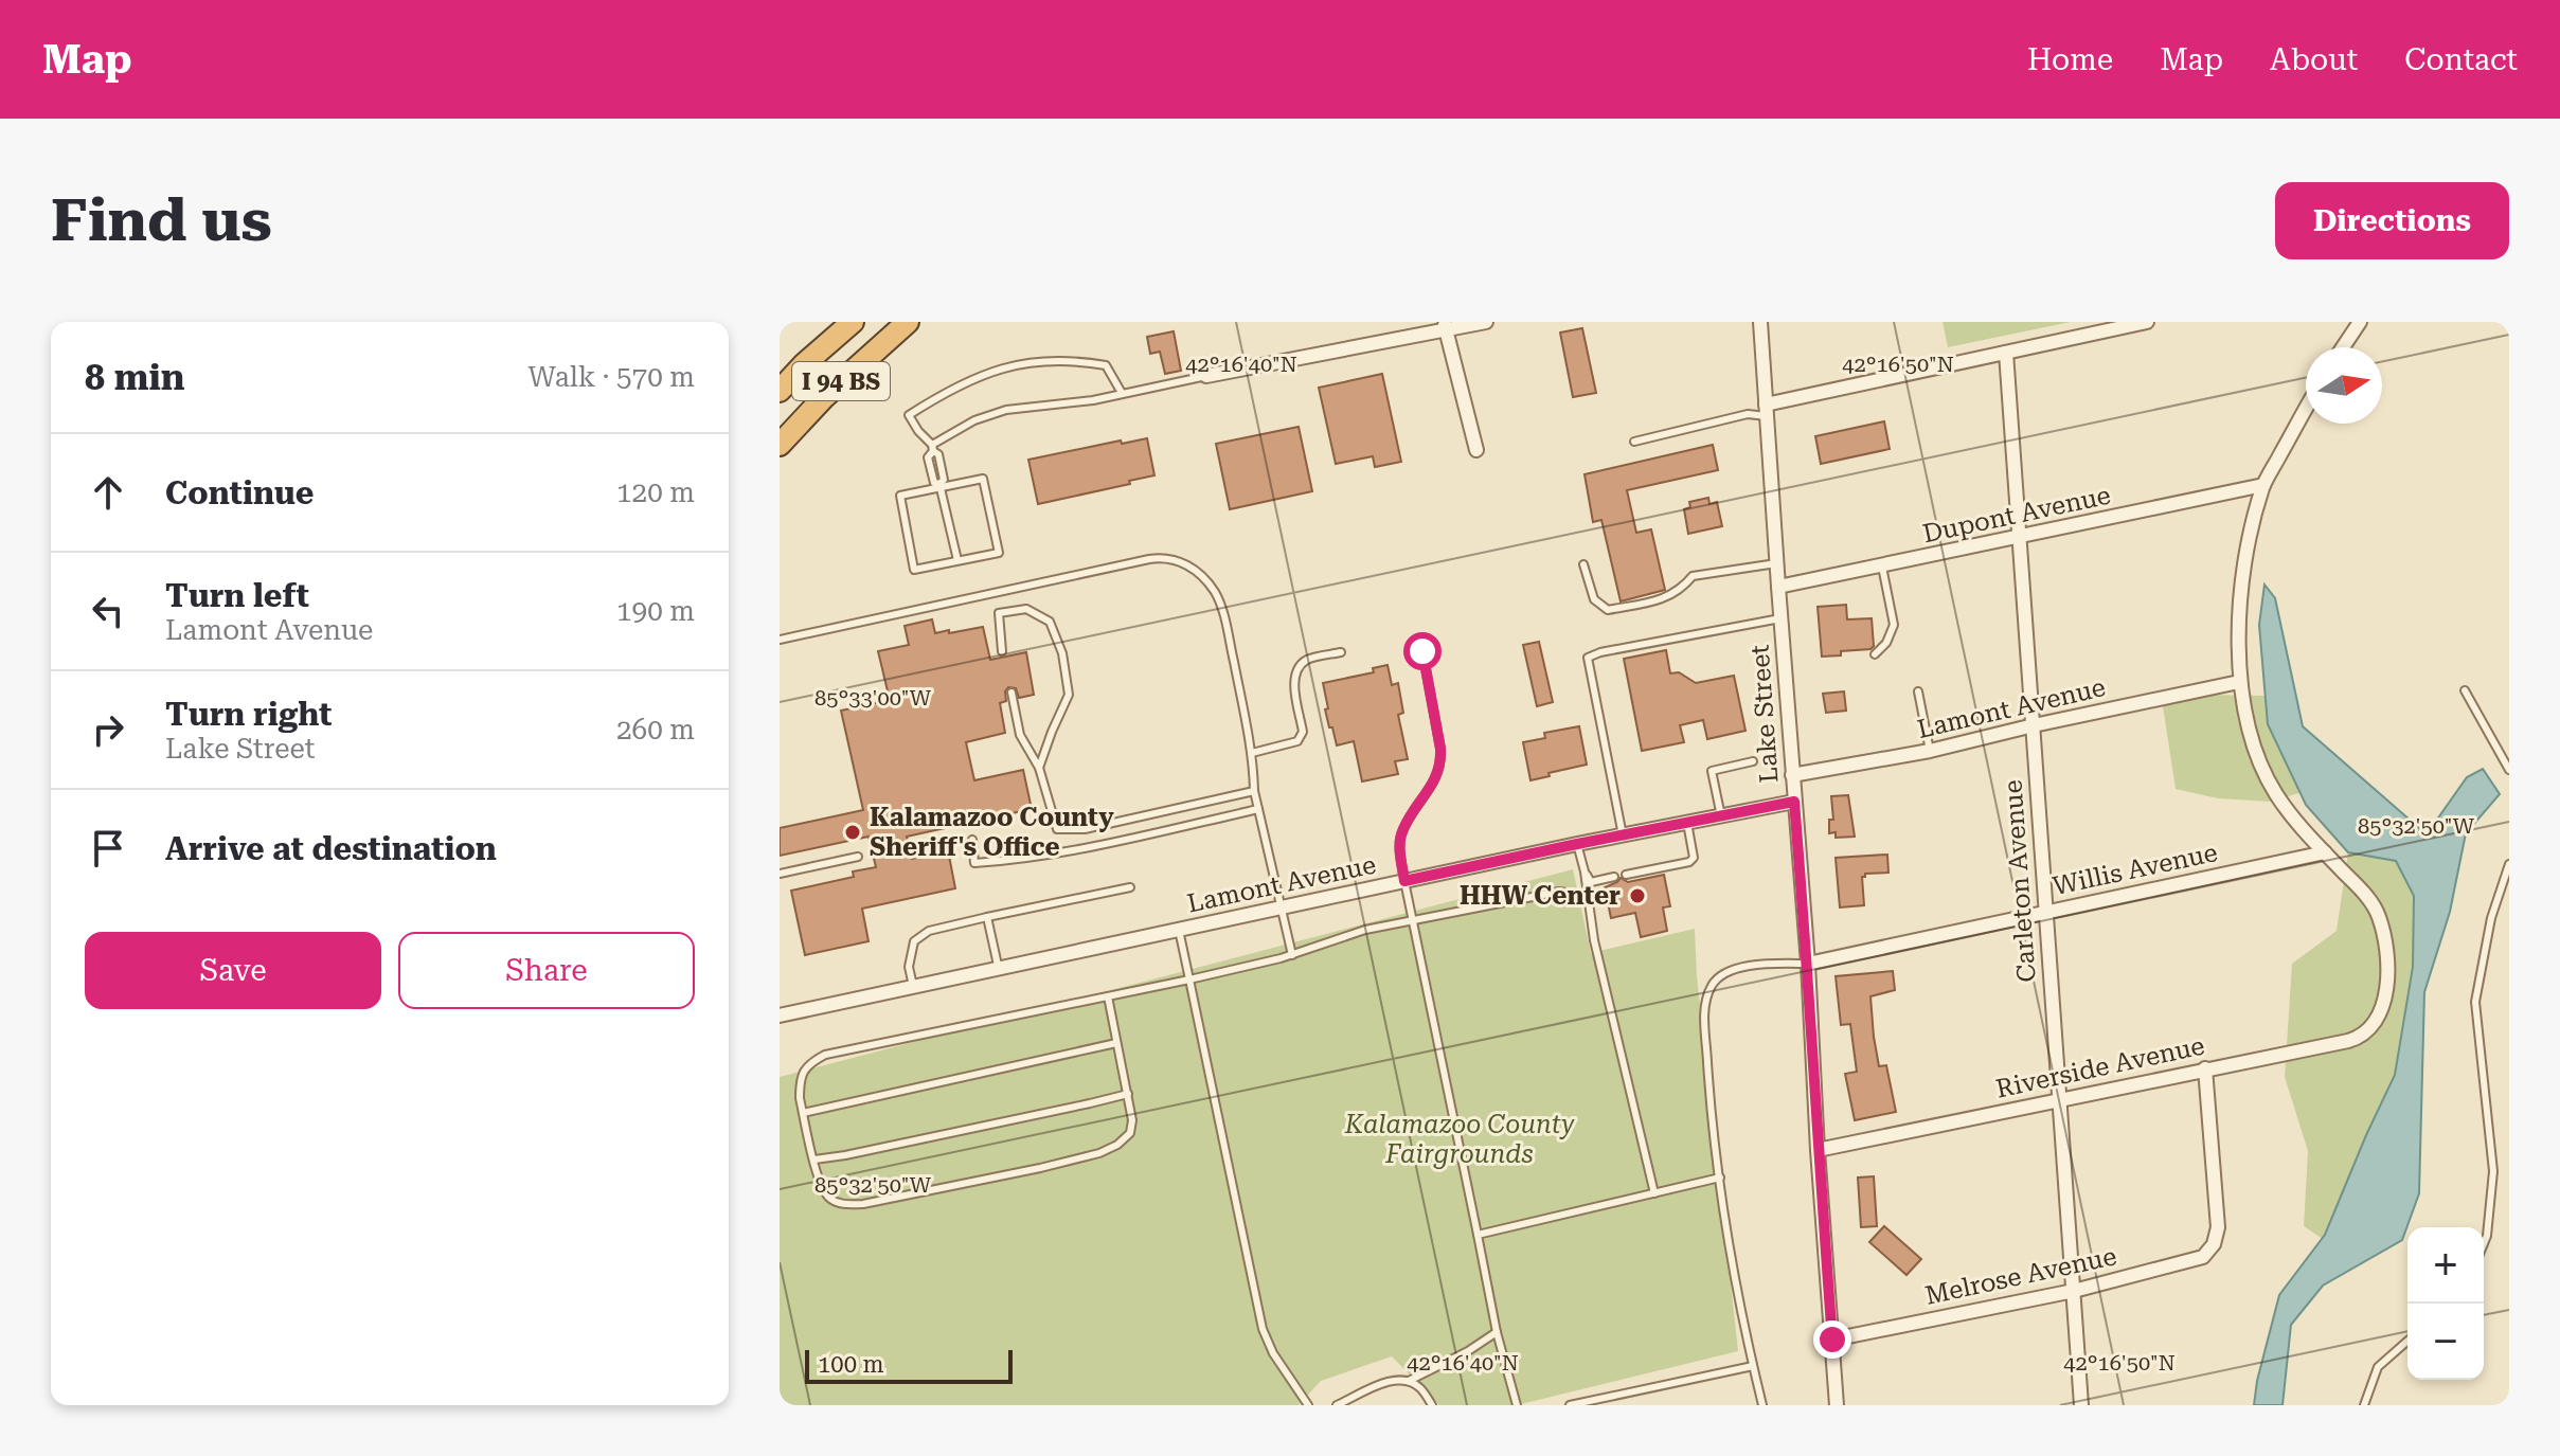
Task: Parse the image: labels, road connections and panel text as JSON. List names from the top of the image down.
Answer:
{
  "streets": {
    "highway": ["I 94 BS"],
    "street": [
      "Dupont Avenue",
      "Lamont Avenue",
      "Lake Street",
      "Willis Avenue",
      "Carleton Avenue",
      "Riverside Avenue",
      "Melrose Avenue"
    ]
  },
  "crossings": [
    ["Dupont Avenue", "Lake Street"],
    ["Dupont Avenue", "Carleton Avenue"],
    ["Lamont Avenue", "Lake Street"],
    ["Lamont Avenue", "Carleton Avenue"],
    ["Lake Street", "Willis Avenue"],
    ["Lake Street", "Riverside Avenue"],
    ["Lake Street", "Melrose Avenue"],
    ["Willis Avenue", "Carleton Avenue"],
    ["Willis Avenue", "Riverside Avenue"],
    ["Carleton Avenue", "Riverside Avenue"],
    ["Carleton Avenue", "Melrose Avenue"],
    ["Riverside Avenue", "Melrose Avenue"]
  ],
  "parks": ["Kalamazoo County Fairgrounds"],
  "places": ["Kalamazoo County Sheriff's Office", "HHW Center"],
  "scale_bar": "100 m",
  "north": "right",
  "page": {
    "header": "Map",
    "nav": [
      "Home",
      "Map",
      "About",
      "Contact"
    ],
    "buttons": [
      "Directions",
      ["Save", "Share"]
    ],
    "title": "Find us",
    "heading": ["8 min", "Walk · 570 m"],
    "list": [
      ["Continue", "120 m"],
      ["Turn left", "Lamont Avenue", "190 m"],
      ["Turn right", "Lake Street", "260 m"],
      "Arrive at destination"
    ],
    "map_buttons": ["+", "−"],
    "scale": "100 m"
  },
  "coordinates": [
    "42°16'40\"N",
    "42°16'50\"N",
    "85°33'00\"W",
    "85°32'50\"W"
  ]
}
